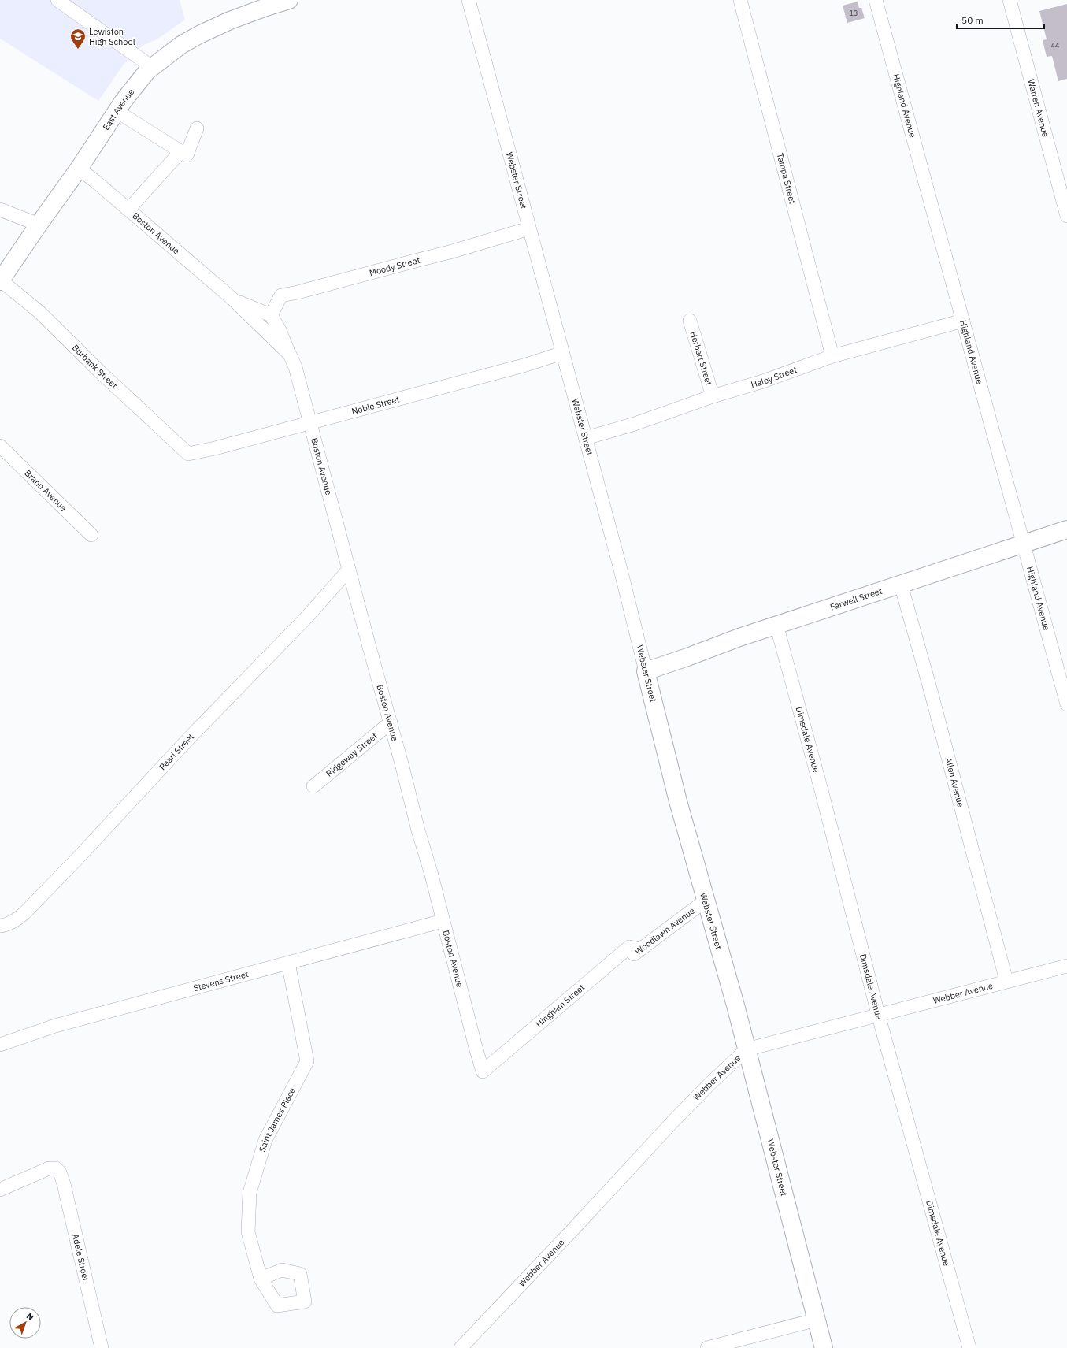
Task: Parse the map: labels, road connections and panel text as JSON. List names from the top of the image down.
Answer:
{
  "streets": {
    "main road": ["East Avenue", "Webster Street", "Farwell Street"],
    "street": [
      "Highland Avenue",
      "Warren Avenue",
      "Tampa Street",
      "Boston Avenue",
      "Moody Street",
      "Herbert Street",
      "Burbank Street",
      "Haley Street",
      "Noble Street",
      "Brann Avenue",
      "Dimsdale Avenue",
      "Pearl Street",
      "Ridgeway Street",
      "Allen Avenue",
      "Woodlawn Avenue",
      "Stevens Street",
      "Webber Avenue",
      "Hingham Street",
      "Saint James Place",
      "Adele Street"
    ]
  },
  "crossings": [
    ["Highland Avenue", "Haley Street"],
    ["Highland Avenue", "Farwell Street"],
    ["East Avenue", "Boston Avenue"],
    ["East Avenue", "Burbank Street"],
    ["Tampa Street", "Haley Street"],
    ["Webster Street", "Moody Street"],
    ["Webster Street", "Haley Street"],
    ["Webster Street", "Noble Street"],
    ["Webster Street", "Farwell Street"],
    ["Webster Street", "Woodlawn Avenue"],
    ["Webster Street", "Webber Avenue"],
    ["Boston Avenue", "Moody Street"],
    ["Boston Avenue", "Noble Street"],
    ["Boston Avenue", "Pearl Street"],
    ["Boston Avenue", "Ridgeway Street"],
    ["Boston Avenue", "Stevens Street"],
    ["Boston Avenue", "Hingham Street"],
    ["Herbert Street", "Haley Street"],
    ["Burbank Street", "Noble Street"],
    ["Farwell Street", "Dimsdale Avenue"],
    ["Farwell Street", "Allen Avenue"],
    ["Dimsdale Avenue", "Webber Avenue"],
    ["Allen Avenue", "Webber Avenue"],
    ["Woodlawn Avenue", "Hingham Street"],
    ["Stevens Street", "Saint James Place"]
  ],
  "places": {
    "school or university": ["Lewiston High School"]
  },
  "house_numbers": ["13", "44"],
  "scale_bar": "50 m",
  "north": "top right"
}
